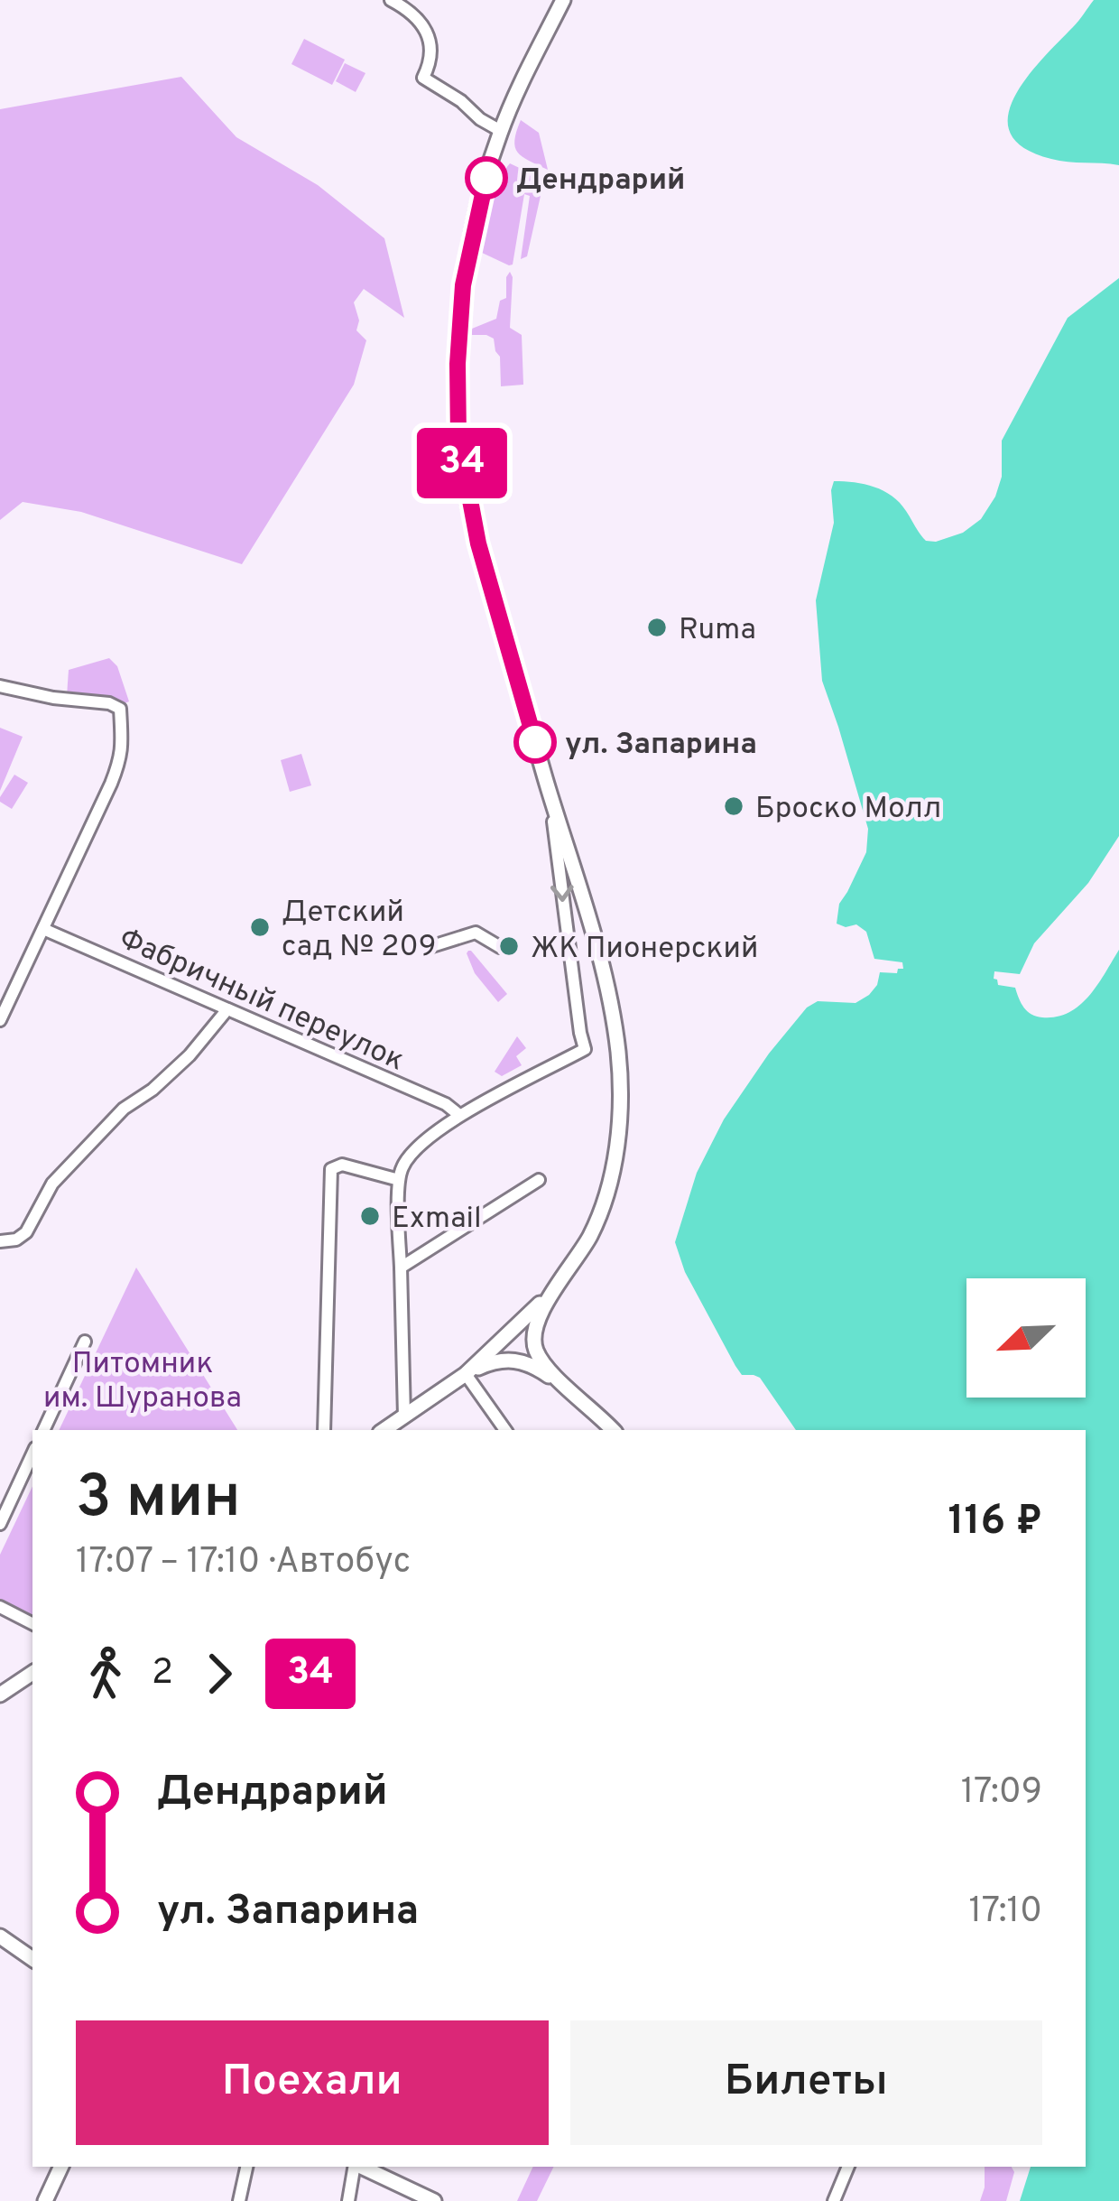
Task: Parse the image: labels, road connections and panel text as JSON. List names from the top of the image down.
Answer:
{
  "streets": {
    "street": ["Фабричный переулок"]
  },
  "parks": ["Питомник им. Шуранова"],
  "places": [
    "Дендрарий",
    "Ruma",
    "ул. Запарина",
    "Броско Молл",
    "Детский сад № 209",
    "ЖК Пионерский",
    "Exmail"
  ],
  "lines": ["bus line 34"],
  "north": "bottom left",
  "page": {
    "on_map": "34",
    "heading": ["3 мин", "17:07 – 17:10 · Автобус", "116 ₽"],
    "legs": ["2", "34"],
    "list": [
      {
        "name": "Дендрарий",
        "value": "17:09"
      },
      {
        "name": "ул. Запарина",
        "value": "17:10"
      }
    ],
    "buttons": ["Поехали", "Билеты"]
  }
}
